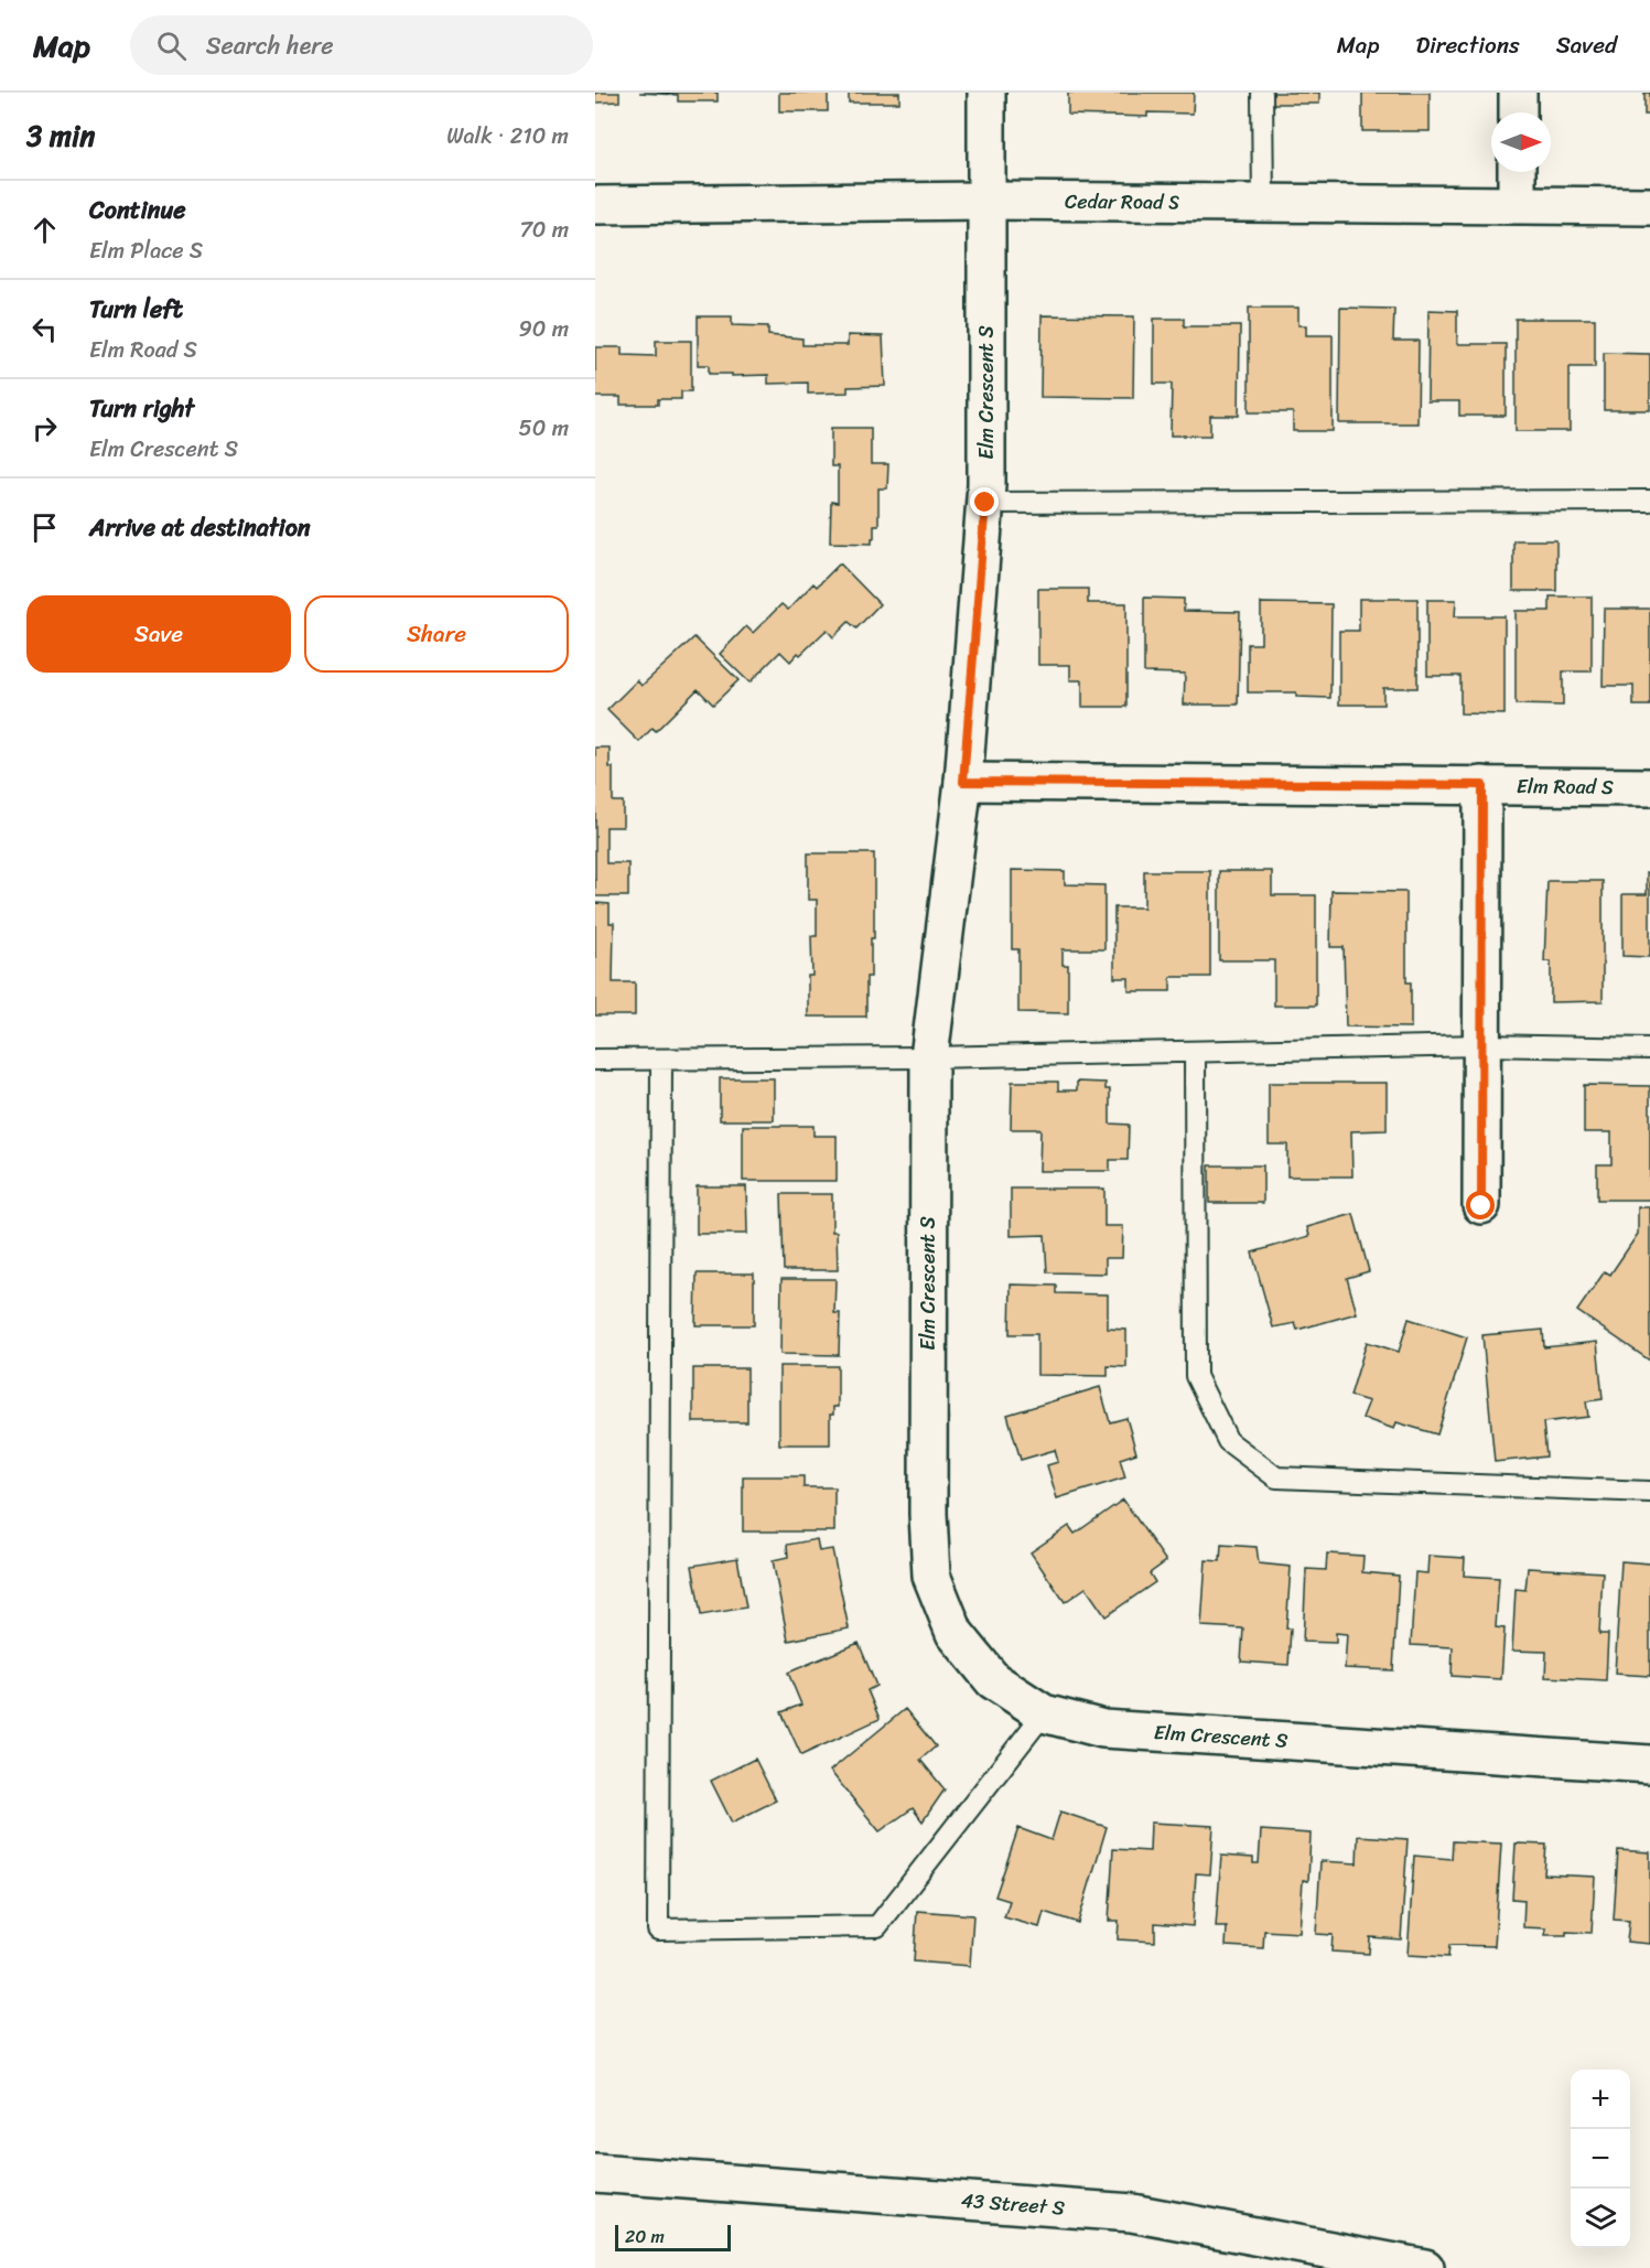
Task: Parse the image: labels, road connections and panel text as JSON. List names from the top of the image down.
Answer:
{
  "streets": {
    "main road": [
      "Cedar Road S",
      "Elm Crescent S",
      "Elm Road S",
      "43 Street S"
    ]
  },
  "crossings": [
    ["Cedar Road S", "Elm Crescent S"],
    ["Elm Crescent S", "Elm Road S"]
  ],
  "scale_bar": "20 m",
  "north": "right",
  "page": {
    "header": "Map",
    "search": "Search here",
    "nav": ["Map", "Directions", "Saved"],
    "heading": ["3 min", "Walk · 210 m"],
    "list": [
      ["Continue", "Elm Place S", "70 m"],
      ["Turn left", "Elm Road S", "90 m"],
      ["Turn right", "Elm Crescent S", "50 m"],
      "Arrive at destination"
    ],
    "buttons": ["Save", "Share"],
    "map_buttons": ["+", "−"],
    "scale": "20 m"
  }
}
